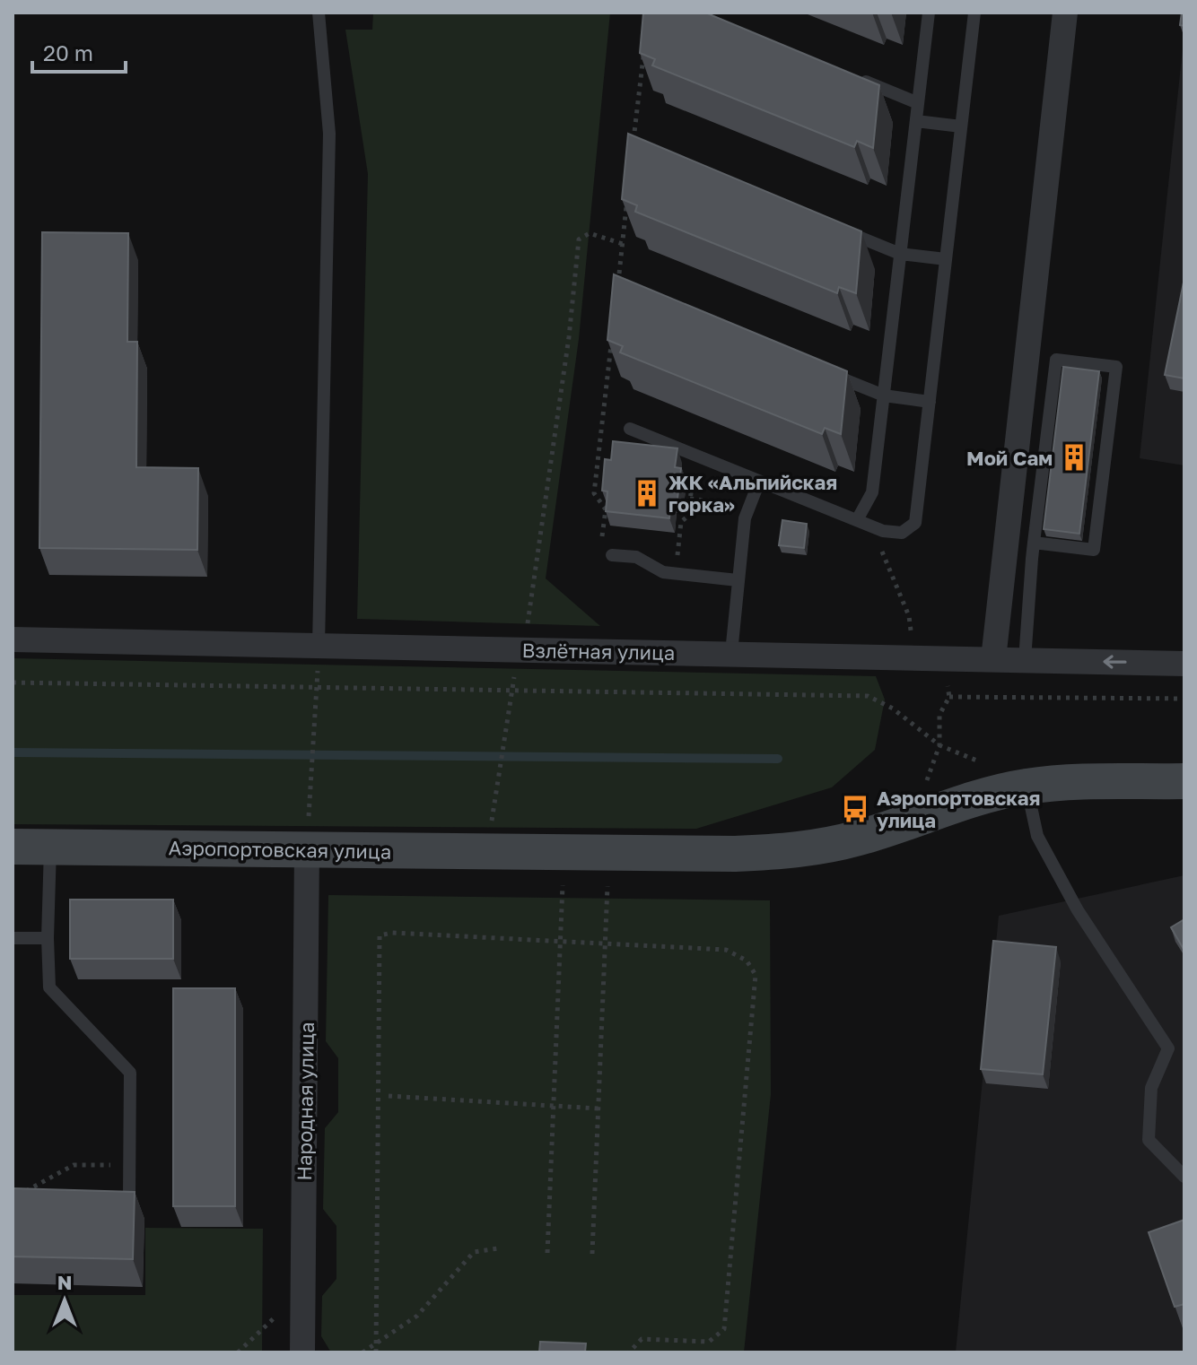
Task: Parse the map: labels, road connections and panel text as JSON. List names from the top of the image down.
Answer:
{
  "streets": {
    "street": ["Взлётная улица", "Аэропортовская улица", "Народная улица"]
  },
  "crossings": [
    ["Аэропортовская улица", "Народная улица"]
  ],
  "places": {
    "building": ["Мой Сам", "ЖК «Альпийская горка»"],
    "bus stop": ["Аэропортовская улица"]
  },
  "scale_bar": "20 m",
  "north": "top"
}
